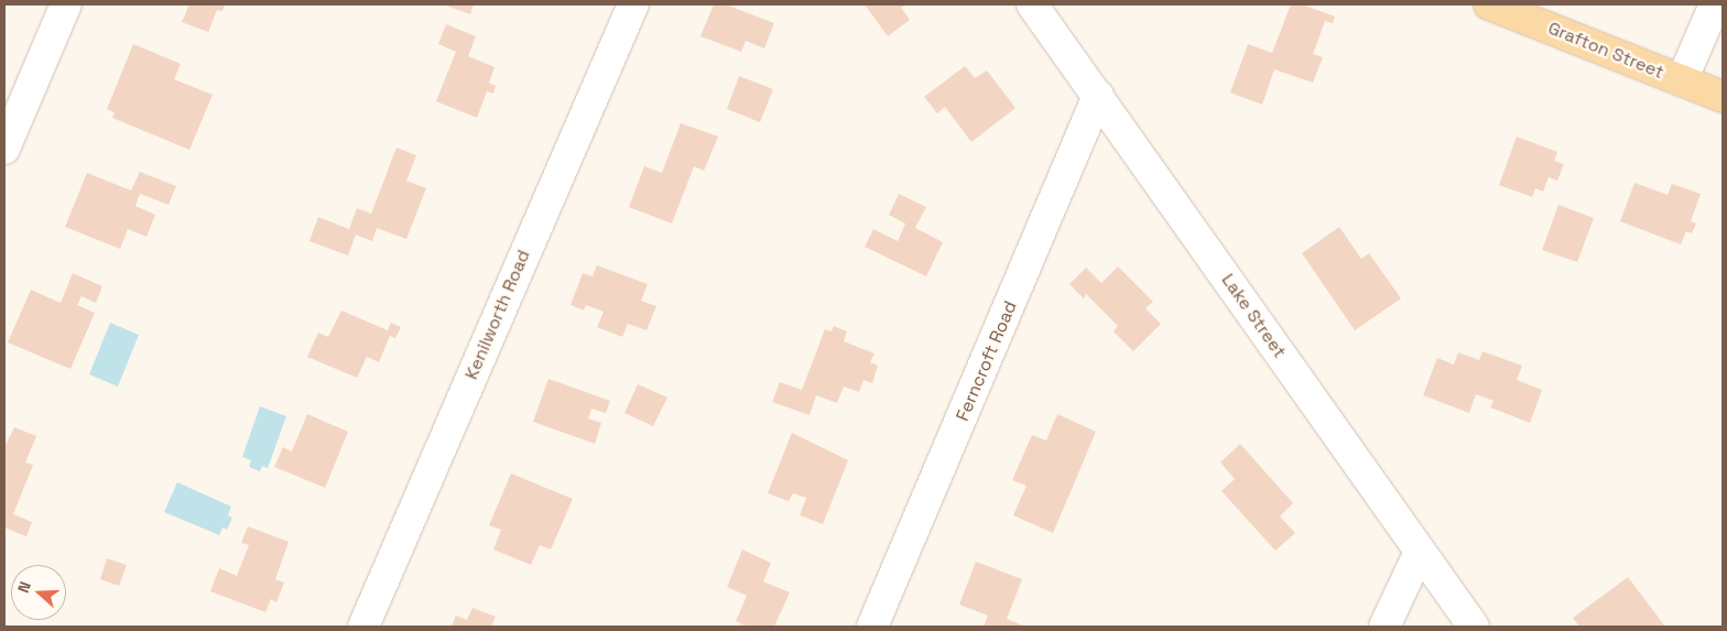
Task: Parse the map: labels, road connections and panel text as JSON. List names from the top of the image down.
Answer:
{
  "streets": {
    "main road": ["Grafton Street"],
    "street": ["Kenilworth Road", "Lake Street", "Ferncroft Road"]
  },
  "crossings": [
    ["Lake Street", "Ferncroft Road"]
  ],
  "north": "left"
}
